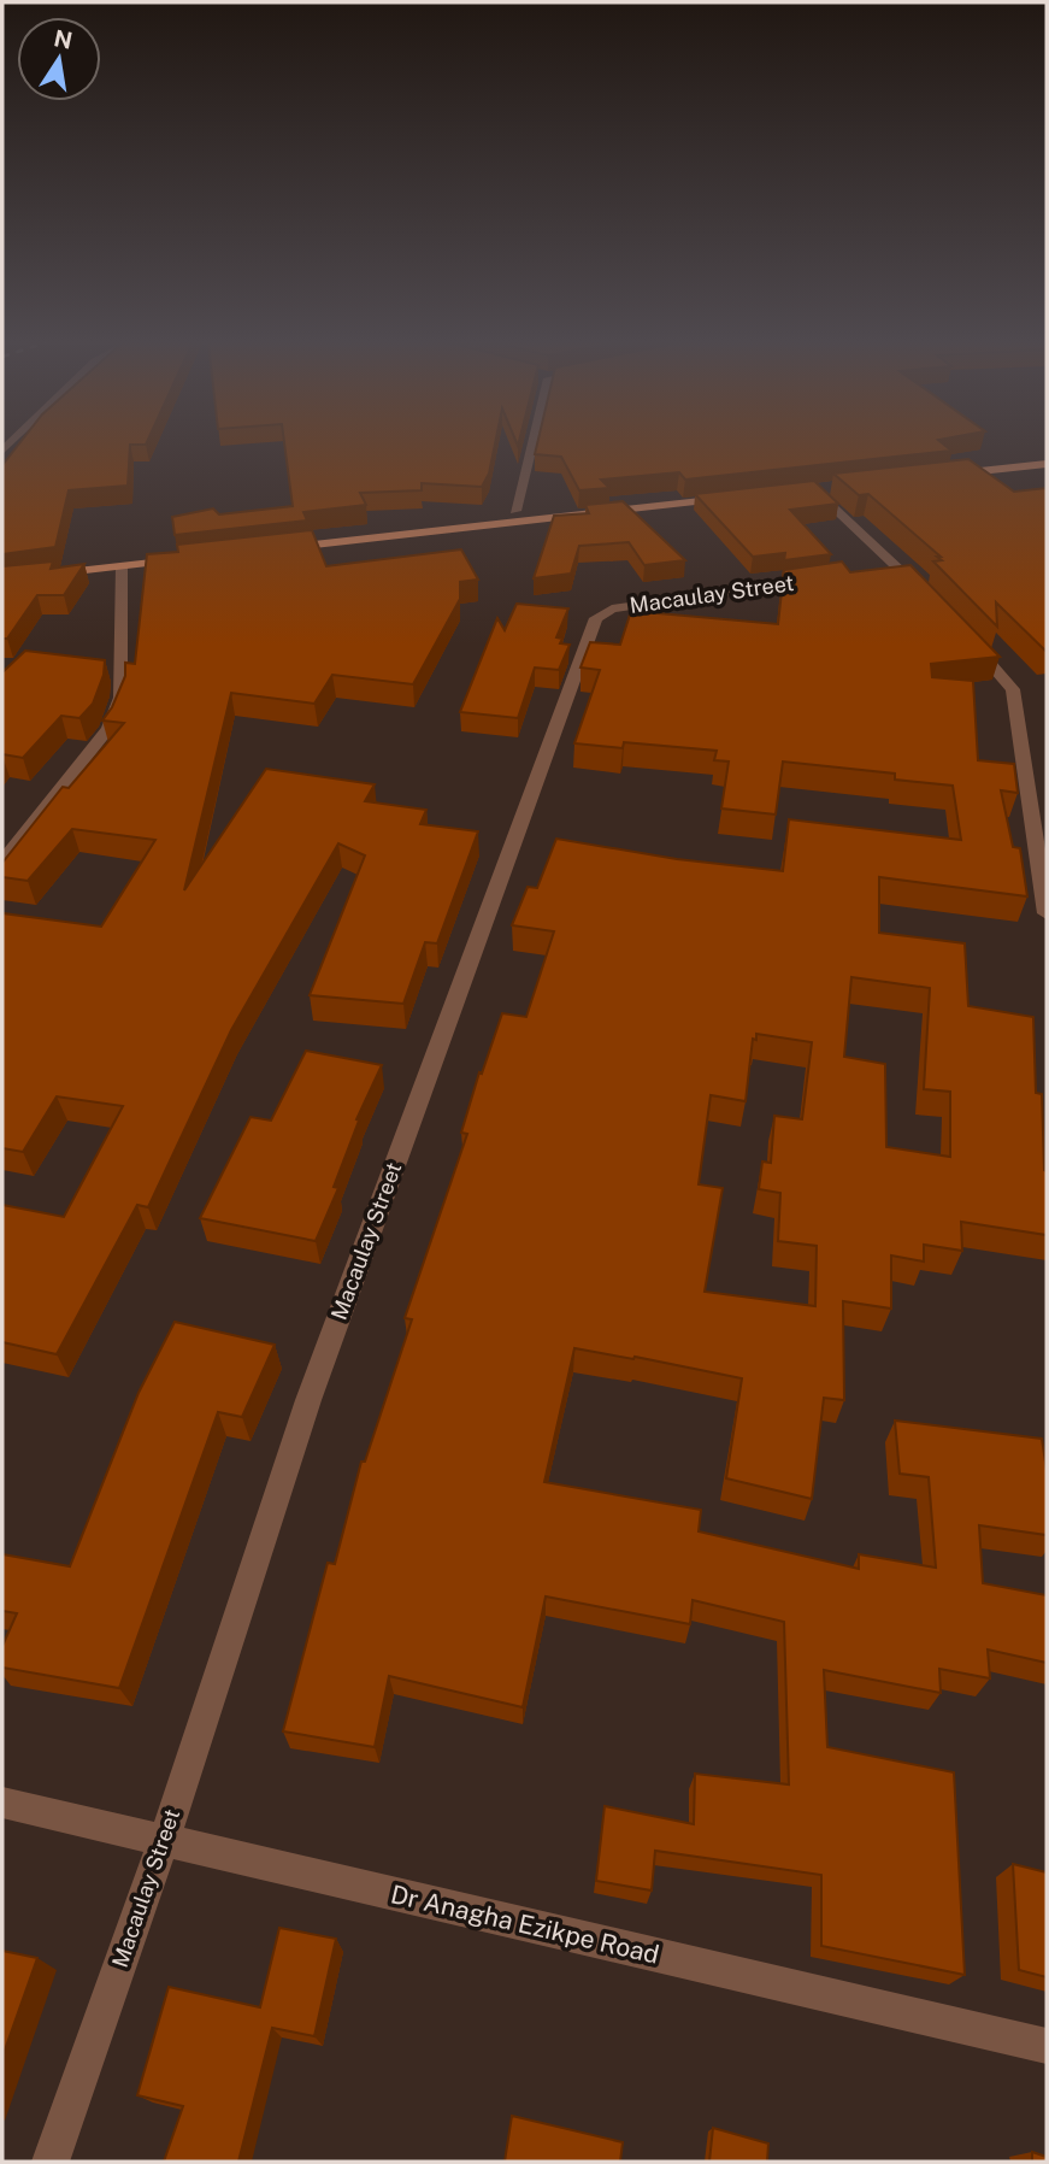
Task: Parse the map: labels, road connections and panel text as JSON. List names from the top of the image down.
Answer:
{
  "streets": {
    "street": ["Macaulay Street", "Dr Anagha Ezikpe Road"]
  },
  "crossings": [
    ["Macaulay Street", "Dr Anagha Ezikpe Road"]
  ],
  "north": "top"
}
